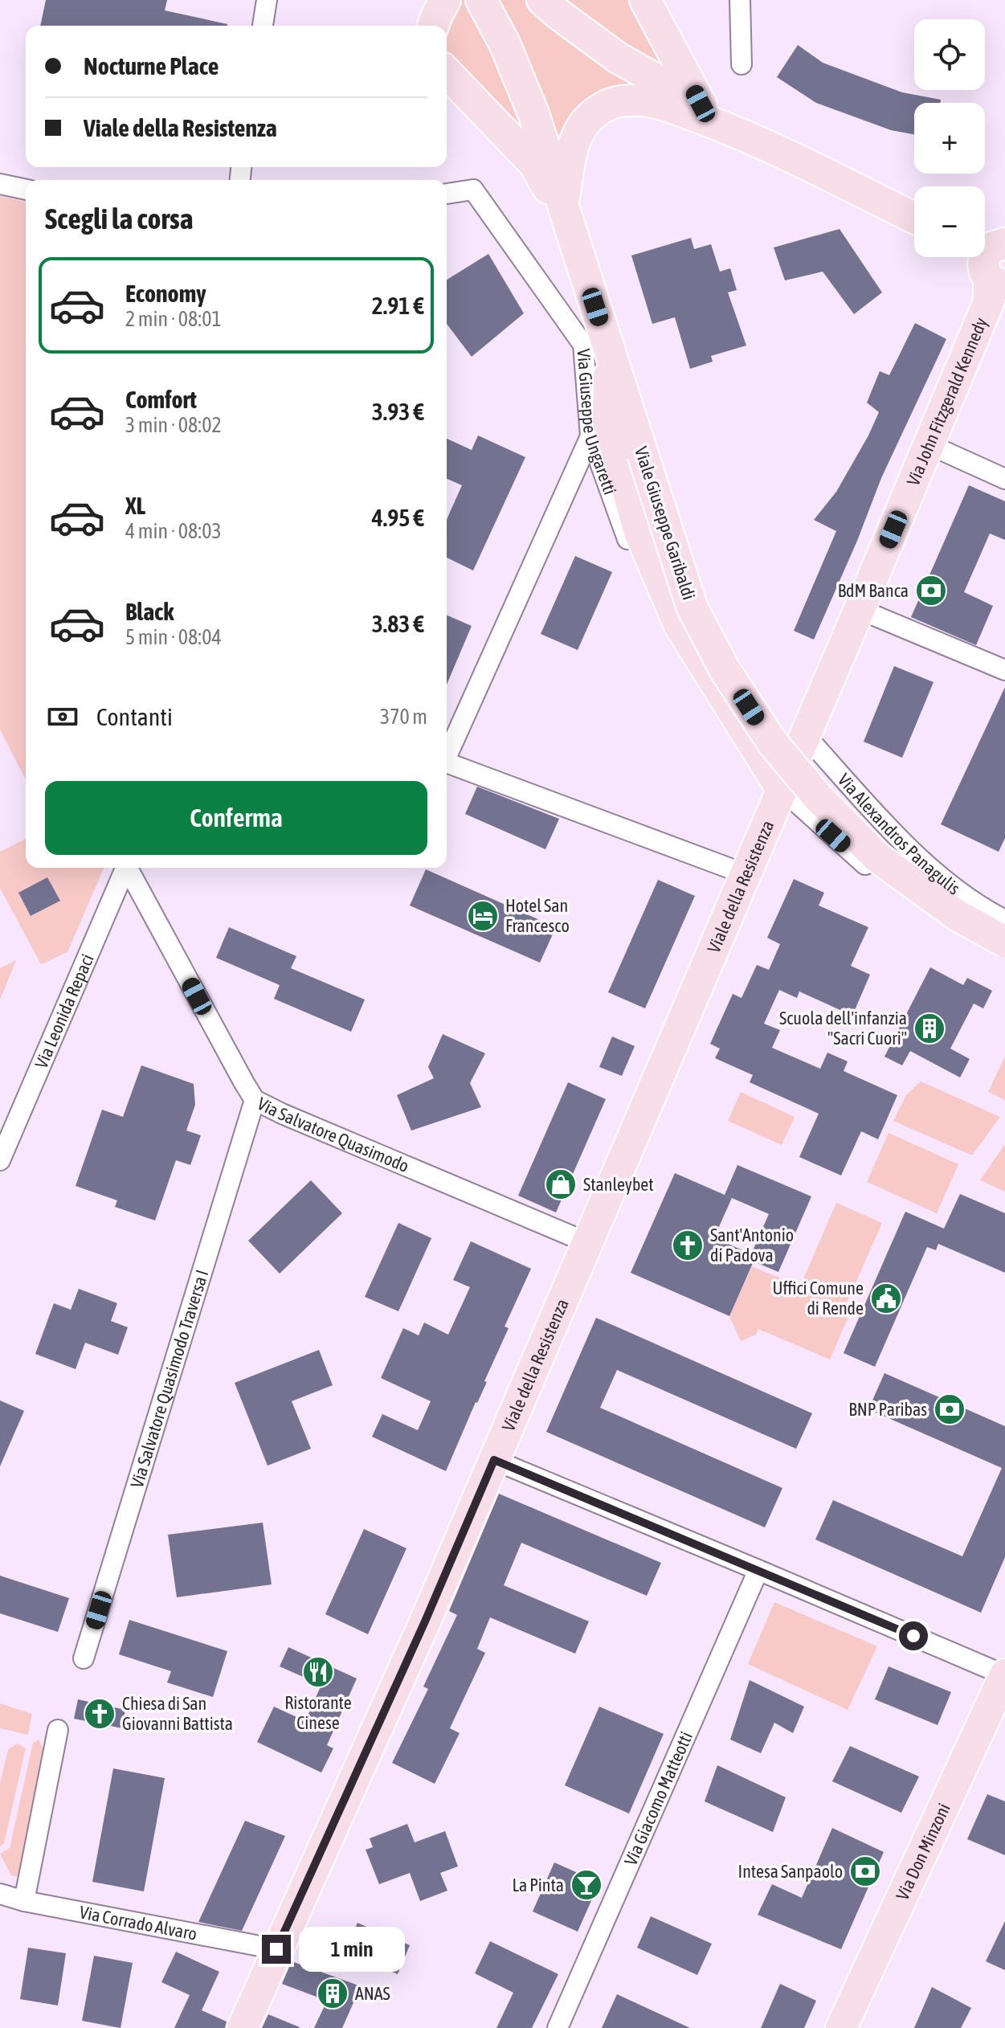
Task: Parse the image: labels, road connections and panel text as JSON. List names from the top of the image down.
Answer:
{
  "streets": {
    "main road": [
      "Via John Fitzgerald Kennedy",
      "Viale Giuseppe Garibaldi",
      "Viale della Resistenza",
      "Via Don Minzoni"
    ],
    "street": [
      "Via Giuseppe Ungaretti",
      "Via Alexandros Panagulis",
      "Via Leonida Repaci",
      "Via Salvatore Quasimodo",
      "Via Salvatore Quasimodo Traversa I",
      "Via Giacomo Matteotti",
      "Via Corrado Alvaro"
    ]
  },
  "crossings": [
    ["Via John Fitzgerald Kennedy", "Via Alexandros Panagulis"],
    ["Via John Fitzgerald Kennedy", "Viale della Resistenza"],
    ["Via Alexandros Panagulis", "Viale della Resistenza"],
    ["Viale della Resistenza", "Via Salvatore Quasimodo"],
    ["Viale della Resistenza", "Via Corrado Alvaro"],
    ["Via Salvatore Quasimodo", "Via Salvatore Quasimodo Traversa I"]
  ],
  "places": {
    "bank": ["BdM Banca", "BNP Paribas", "Intesa Sanpaolo"],
    "hotel": ["Hotel San Francesco"],
    "building": ["Scuola dell'infanzia \"Sacri Cuori\"", "ANAS"],
    "shop": ["Stanleybet"],
    "church": ["Sant'Antonio di Padova", "Chiesa di San Giovanni Battista"],
    "public building": ["Uffici Comune di Rende"],
    "restaurant": ["Ristorante Cinese"],
    "bar": ["La Pinta"]
  },
  "page": {
    "map_buttons": ["+", "−"],
    "banner": ["Nocturne Place", "Viale della Resistenza"],
    "heading": "Scegli la corsa",
    "list": [
      {
        "name": "Economy",
        "note": "2 min · 08:01",
        "value": "2.91 €"
      },
      {
        "name": "Comfort",
        "note": "3 min · 08:02",
        "value": "3.93 €"
      },
      {
        "name": "XL",
        "note": "4 min · 08:03",
        "value": "4.95 €"
      },
      {
        "name": "Black",
        "note": "5 min · 08:04",
        "value": "3.83 €"
      }
    ],
    "pay": ["Contanti", "370 m"],
    "buttons": "Conferma",
    "bubble": "1 min"
  }
}
